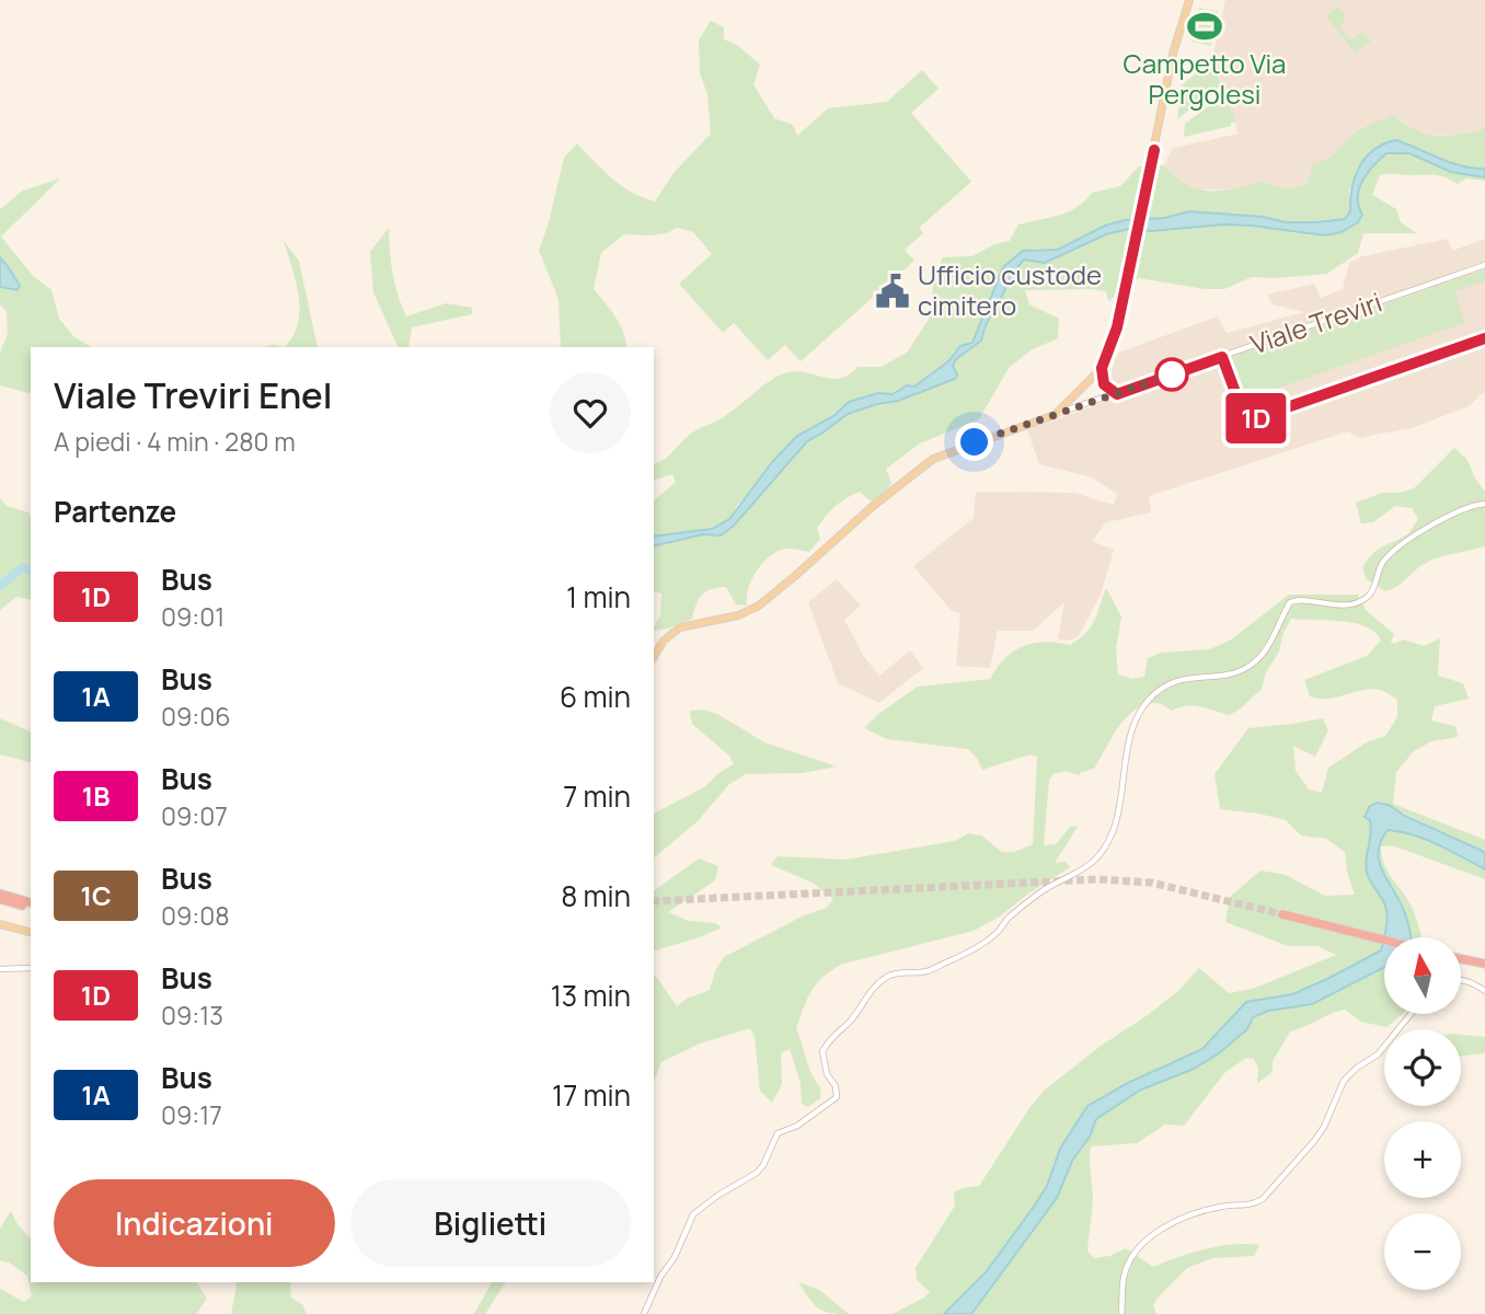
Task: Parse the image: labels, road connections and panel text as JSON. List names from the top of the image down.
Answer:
{
  "streets": {
    "main road": ["Viale Treviri"]
  },
  "places": {
    "sports": ["Campetto Via Pergolesi"],
    "public building": ["Ufficio custode cimitero"]
  },
  "lines": ["bus line 1D"],
  "north": "top",
  "page": {
    "on_map": "1D",
    "heading": [
      ["Viale Treviri Enel", "A piedi · 4 min · 280 m"],
      "Partenze"
    ],
    "list": [
      {
        "mark": "1D",
        "name": "Bus",
        "note": "09:01",
        "value": "1 min"
      },
      {
        "mark": "1A",
        "name": "Bus",
        "note": "09:06",
        "value": "6 min"
      },
      {
        "mark": "1B",
        "name": "Bus",
        "note": "09:07",
        "value": "7 min"
      },
      {
        "mark": "1C",
        "name": "Bus",
        "note": "09:08",
        "value": "8 min"
      },
      {
        "mark": "1D",
        "name": "Bus",
        "note": "09:13",
        "value": "13 min"
      },
      {
        "mark": "1A",
        "name": "Bus",
        "note": "09:17",
        "value": "17 min"
      }
    ],
    "map_buttons": ["+", "−"],
    "buttons": ["Indicazioni", "Biglietti"]
  }
}
